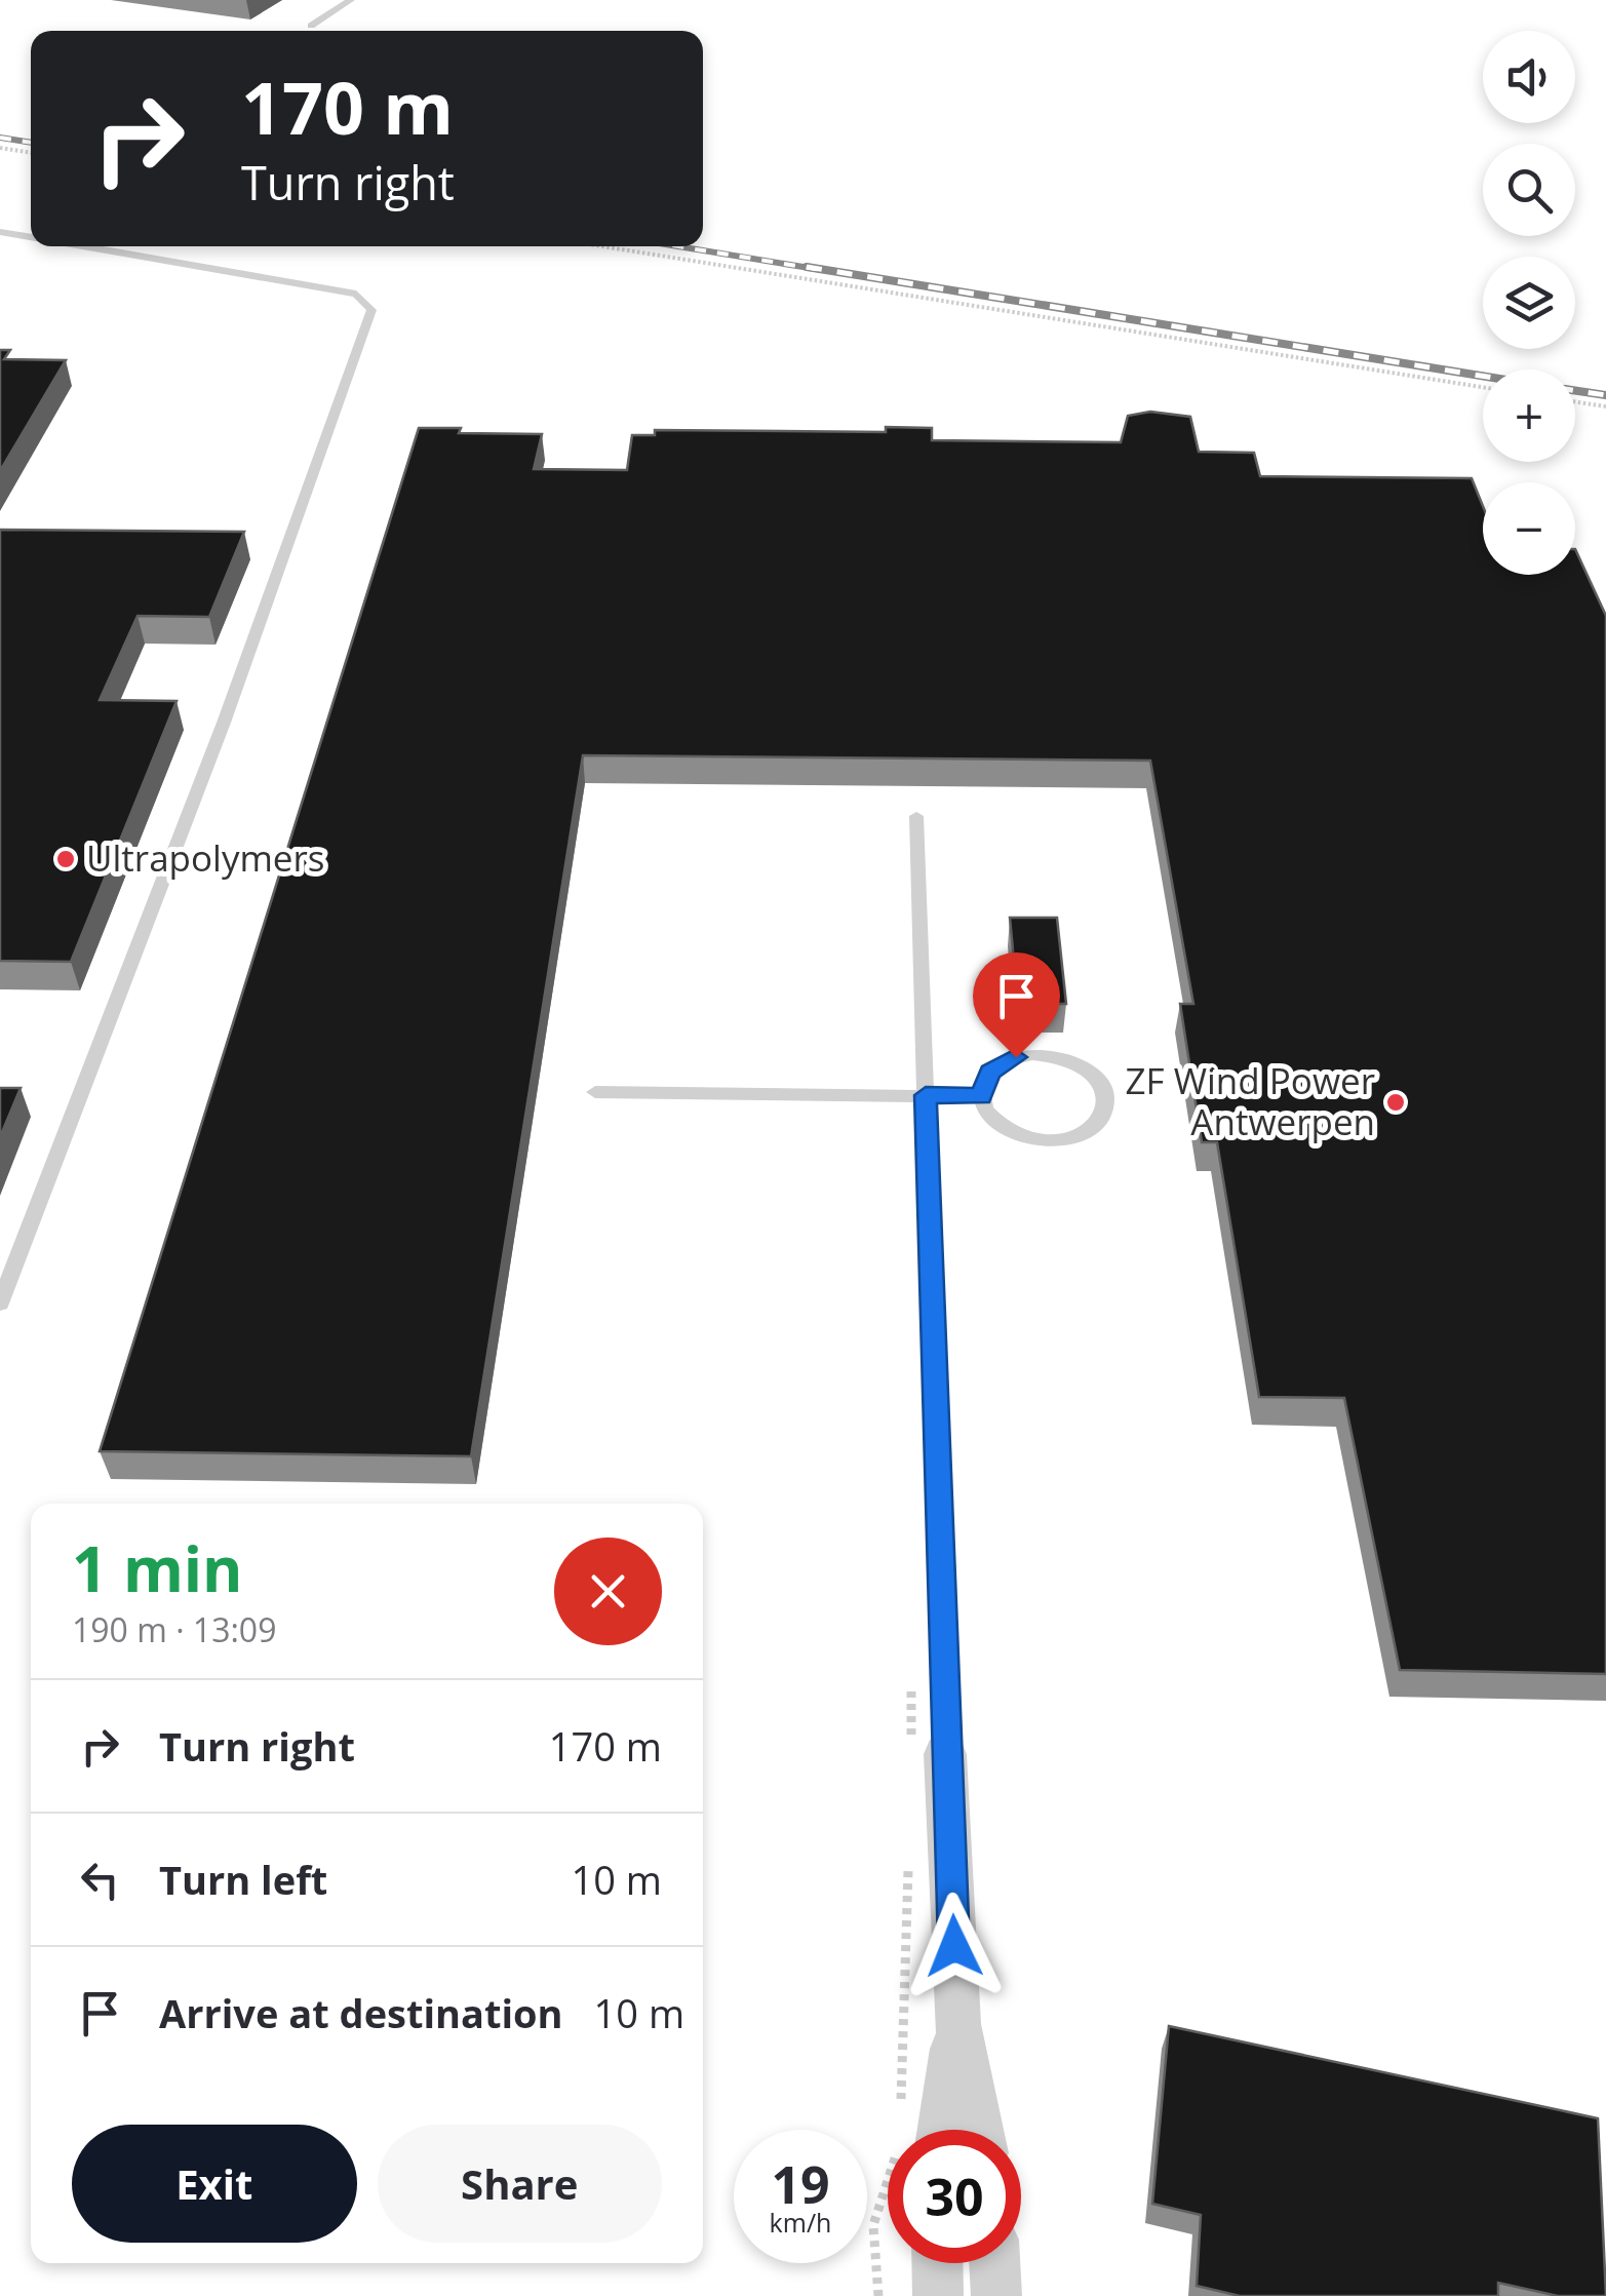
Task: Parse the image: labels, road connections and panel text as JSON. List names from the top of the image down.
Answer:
{
  "places": ["Ultrapolymers", "ZF Wind Power Antwerpen"],
  "page": {
    "map_buttons": ["+", "−"],
    "turn": ["170 m", "Turn right"],
    "heading": ["1 min", "190 m · 13:09"],
    "list": [
      {
        "name": "Turn right",
        "value": "170 m"
      },
      {
        "name": "Turn left",
        "value": "10 m"
      },
      {
        "name": "Arrive at destination",
        "value": "10 m"
      }
    ],
    "buttons": ["Exit", "Share"],
    "speed": "19 km/h",
    "limit": "30"
  }
}
